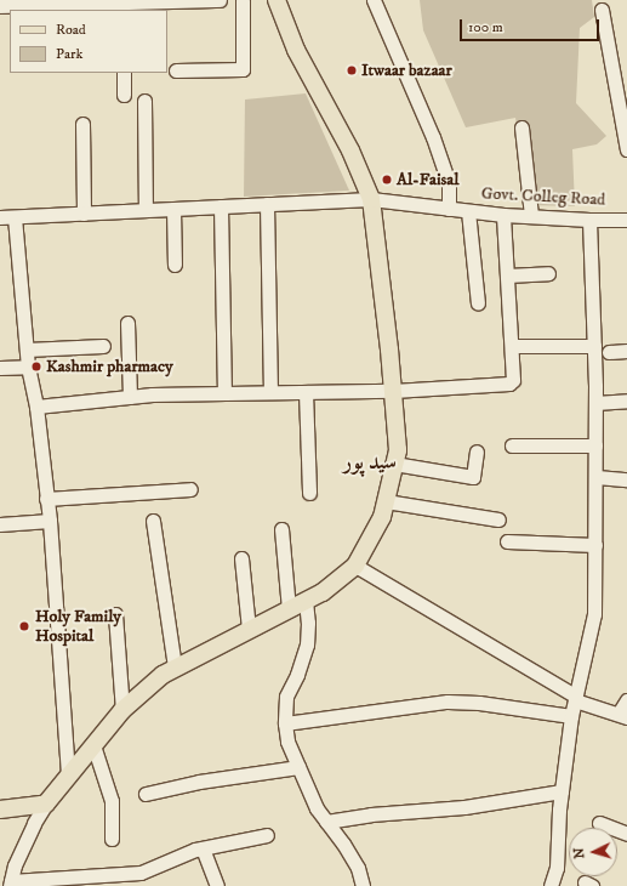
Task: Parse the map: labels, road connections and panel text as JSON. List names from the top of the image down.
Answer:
{
  "streets": {
    "street": ["Govt. Colleg Road"]
  },
  "districts": ["سید پور"],
  "places": [
    "Itwaar bazaar",
    "Al-Faisal",
    "Kashmir pharmacy",
    "Holy Family Hospital"
  ],
  "legend": ["Road", "Park"],
  "scale_bar": "100 m",
  "north": "left"
}
